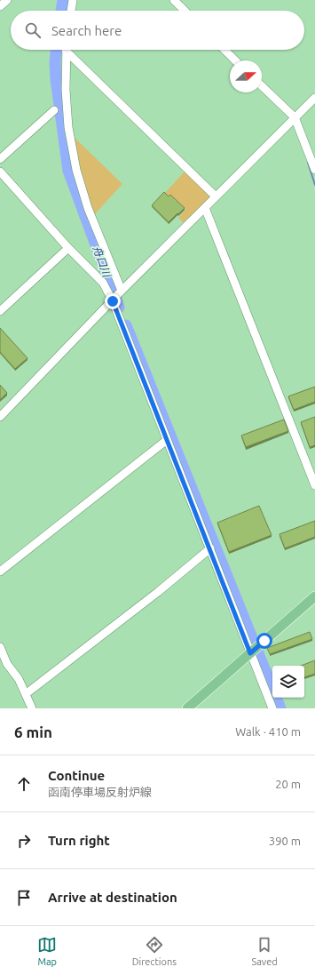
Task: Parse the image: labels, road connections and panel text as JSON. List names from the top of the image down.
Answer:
{
  "water": ["舟口川"],
  "north": "right",
  "page": {
    "search": "Search here",
    "heading": ["6 min", "Walk · 410 m"],
    "list": [
      ["Continue", "函南停車場反射炉線", "20 m"],
      ["Turn right", "390 m"],
      "Arrive at destination"
    ],
    "nav": ["Map", "Directions", "Saved"]
  }
}
